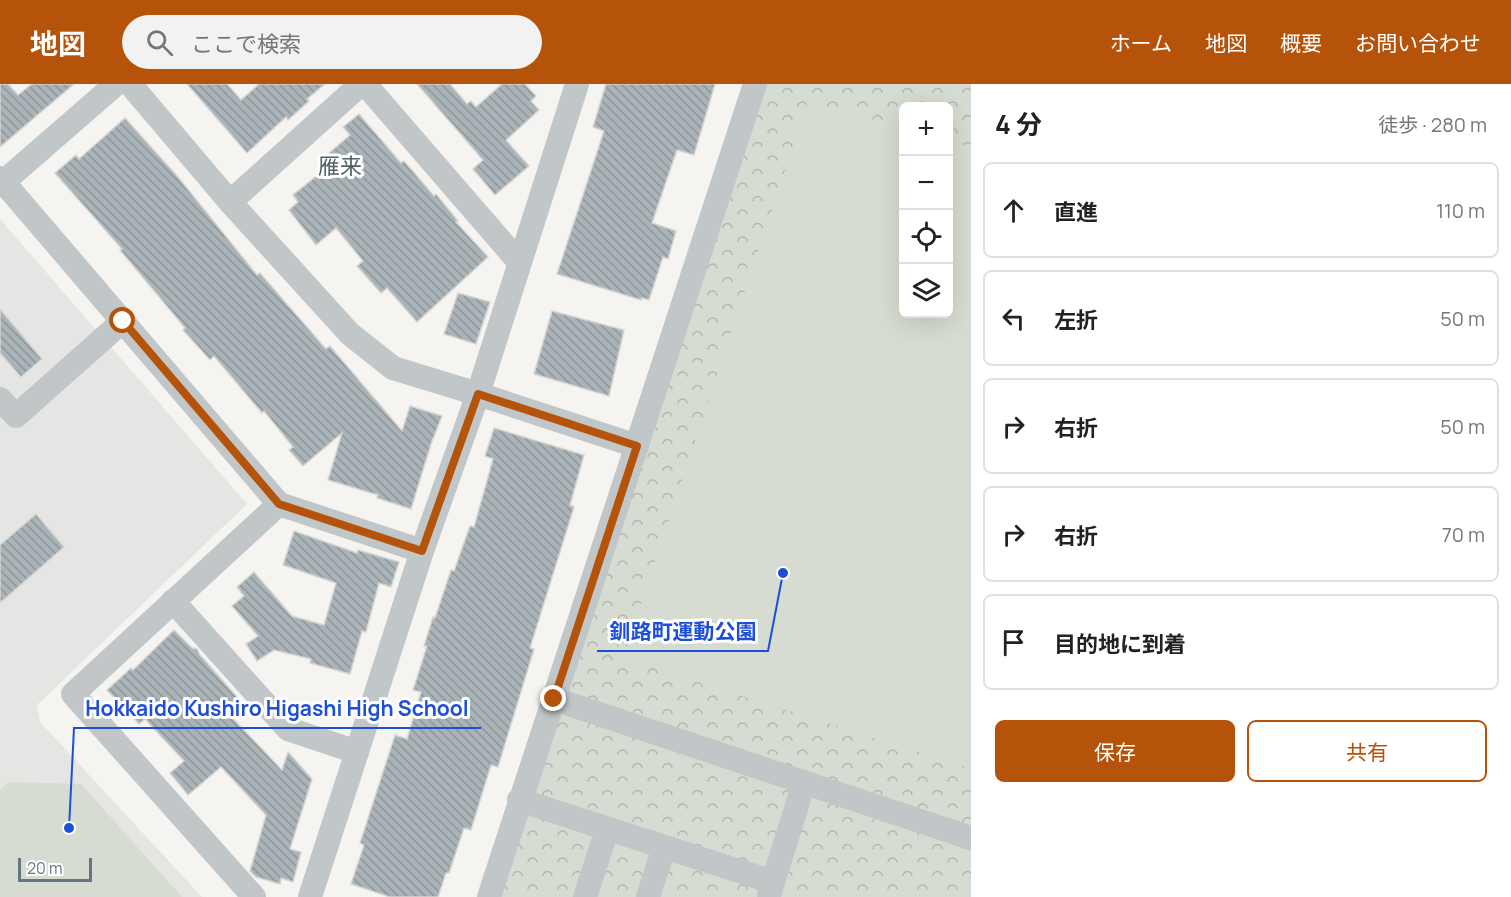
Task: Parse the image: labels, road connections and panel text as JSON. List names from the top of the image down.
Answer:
{
  "districts": ["雁来"],
  "places": ["釧路町運動公園", "Hokkaido Kushiro Higashi High School"],
  "scale_bar": "20 m",
  "page": {
    "header": "地図",
    "search": "ここで検索",
    "nav": [
      "ホーム",
      "地図",
      "概要",
      "お問い合わせ"
    ],
    "heading": ["4 分", "徒歩 · 280 m"],
    "map_buttons": ["+", "−"],
    "list": [
      ["直進", "110 m"],
      ["左折", "50 m"],
      ["右折", "50 m"],
      ["右折", "70 m"],
      "目的地に到着"
    ],
    "buttons": ["保存", "共有"],
    "scale": "20 m"
  }
}
